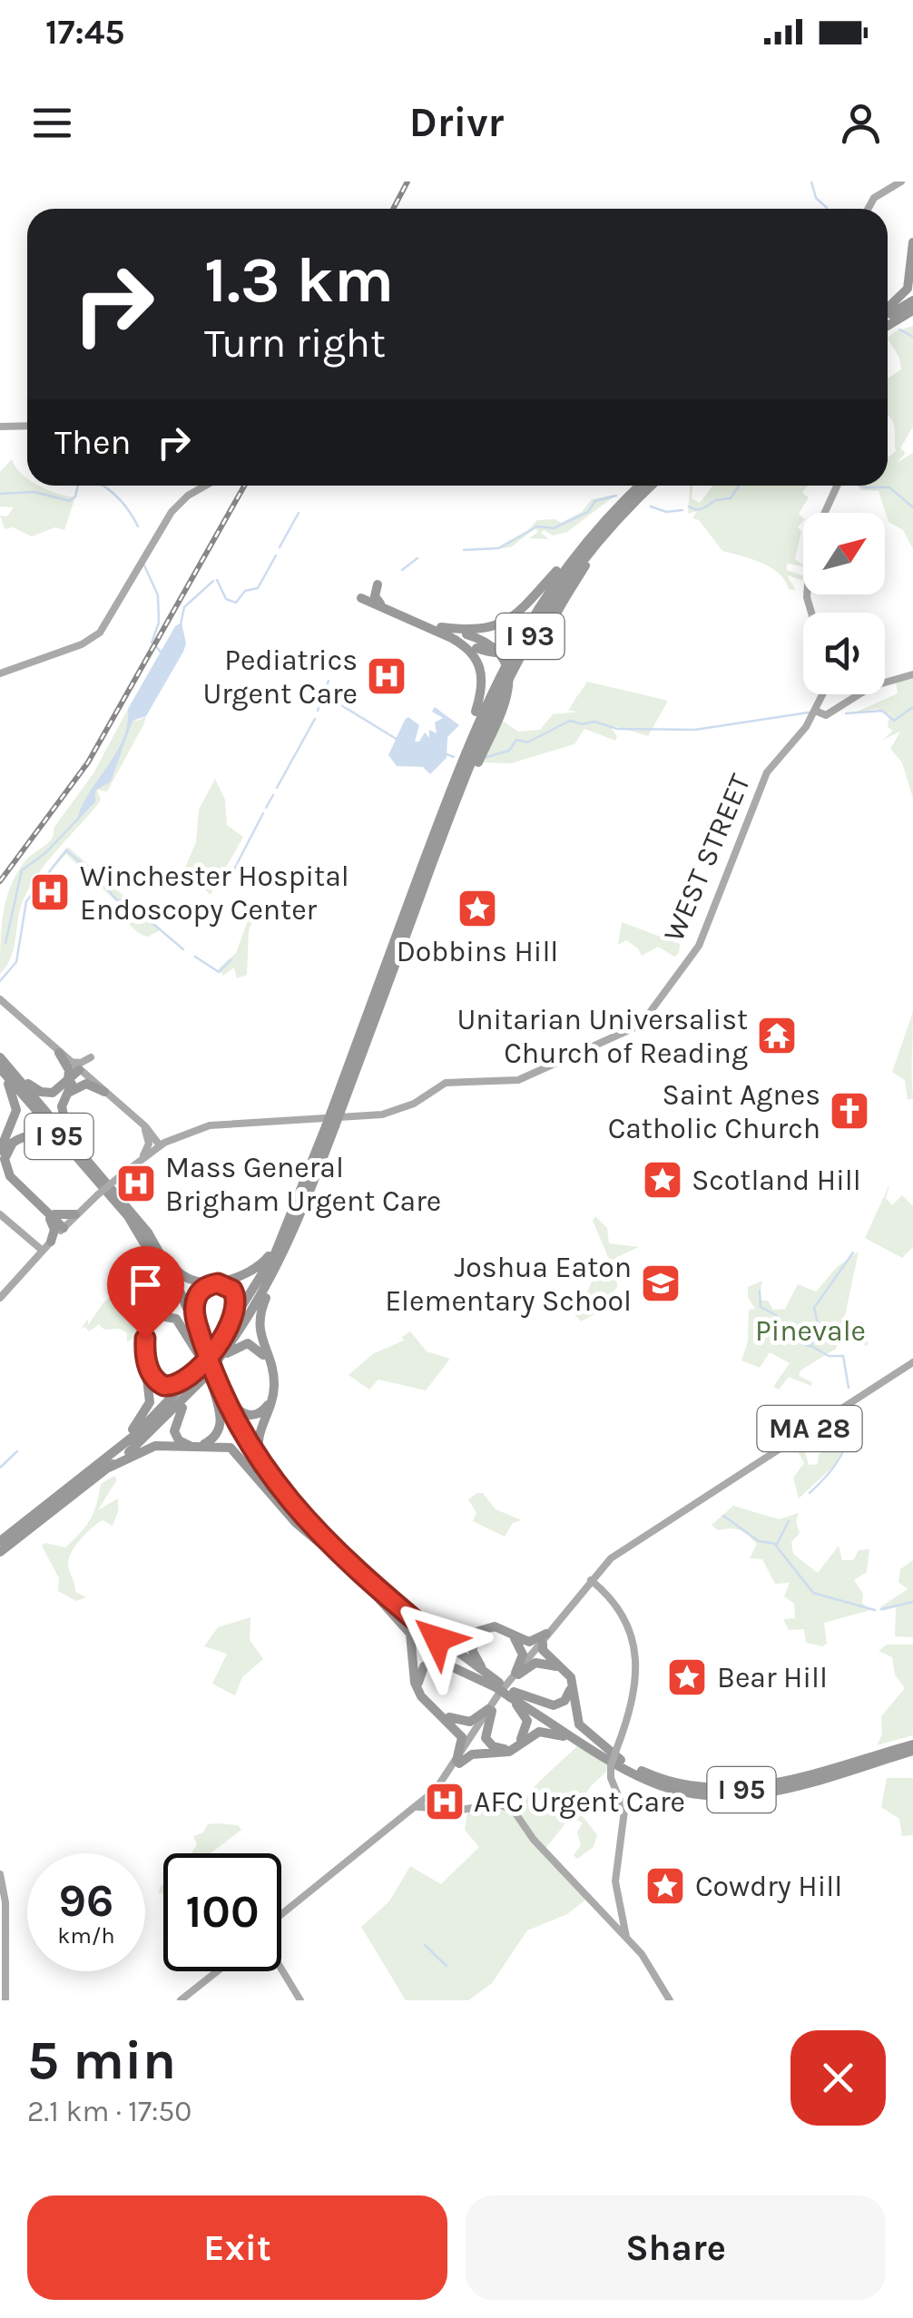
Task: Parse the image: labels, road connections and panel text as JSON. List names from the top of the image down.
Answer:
{
  "streets": {
    "highway": ["I 93", "I 95"],
    "main road": ["WEST STREET", "MA 28"]
  },
  "crossings": [
    ["I 93", "I 95"]
  ],
  "parks": ["Pinevale"],
  "places": {
    "hospital": [
      "Pediatrics Urgent Care",
      "Winchester Hospital Endoscopy Center",
      "Mass General Brigham Urgent Care",
      "AFC Urgent Care"
    ],
    "place": [
      "Dobbins Hill",
      "Scotland Hill",
      "Bear Hill",
      "Cowdry Hill"
    ],
    "temple": ["Unitarian Universalist Church of Reading"],
    "church": ["Saint Agnes Catholic Church"],
    "school or university": ["Joshua Eaton Elementary School"]
  },
  "north": "top right",
  "page": {
    "status": "17:45",
    "header": "Drivr",
    "turn": ["1.3 km", "Turn right"],
    "then": "Then",
    "speed": "96 km/h",
    "limit": "100",
    "heading": ["5 min", "2.1 km · 17:50"],
    "buttons": ["Exit", "Share"]
  }
}
